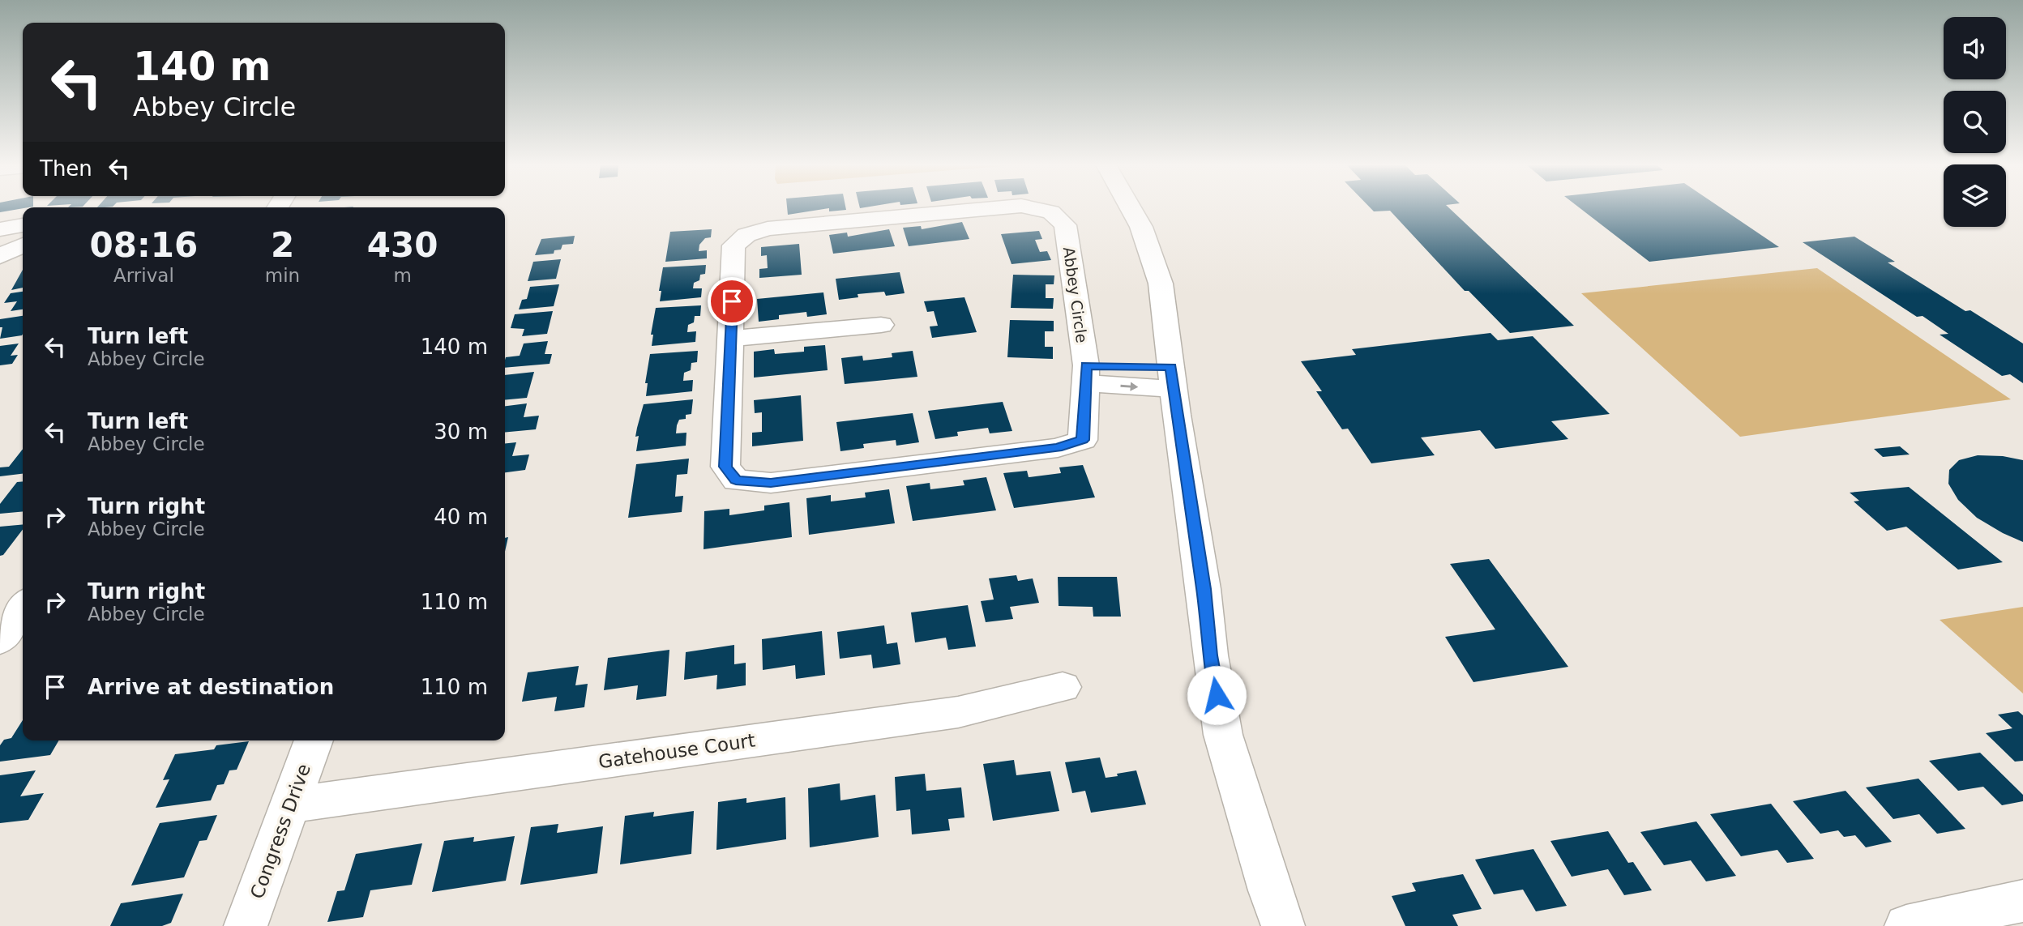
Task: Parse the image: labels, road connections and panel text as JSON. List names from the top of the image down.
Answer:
{
  "streets": {
    "street": ["Abbey Circle", "Gatehouse Court", "Congress Drive"]
  },
  "crossings": [
    ["Gatehouse Court", "Congress Drive"]
  ],
  "page": {
    "turn": ["140 m", "Abbey Circle"],
    "then": "Then",
    "eta": [
      "08:16",
      "Arrival",
      "2",
      "min",
      "430",
      "m"
    ],
    "list": [
      {
        "name": "Turn left",
        "note": "Abbey Circle",
        "value": "140 m"
      },
      {
        "name": "Turn left",
        "note": "Abbey Circle",
        "value": "30 m"
      },
      {
        "name": "Turn right",
        "note": "Abbey Circle",
        "value": "40 m"
      },
      {
        "name": "Turn right",
        "note": "Abbey Circle",
        "value": "110 m"
      },
      {
        "name": "Arrive at destination",
        "value": "110 m"
      }
    ]
  }
}
